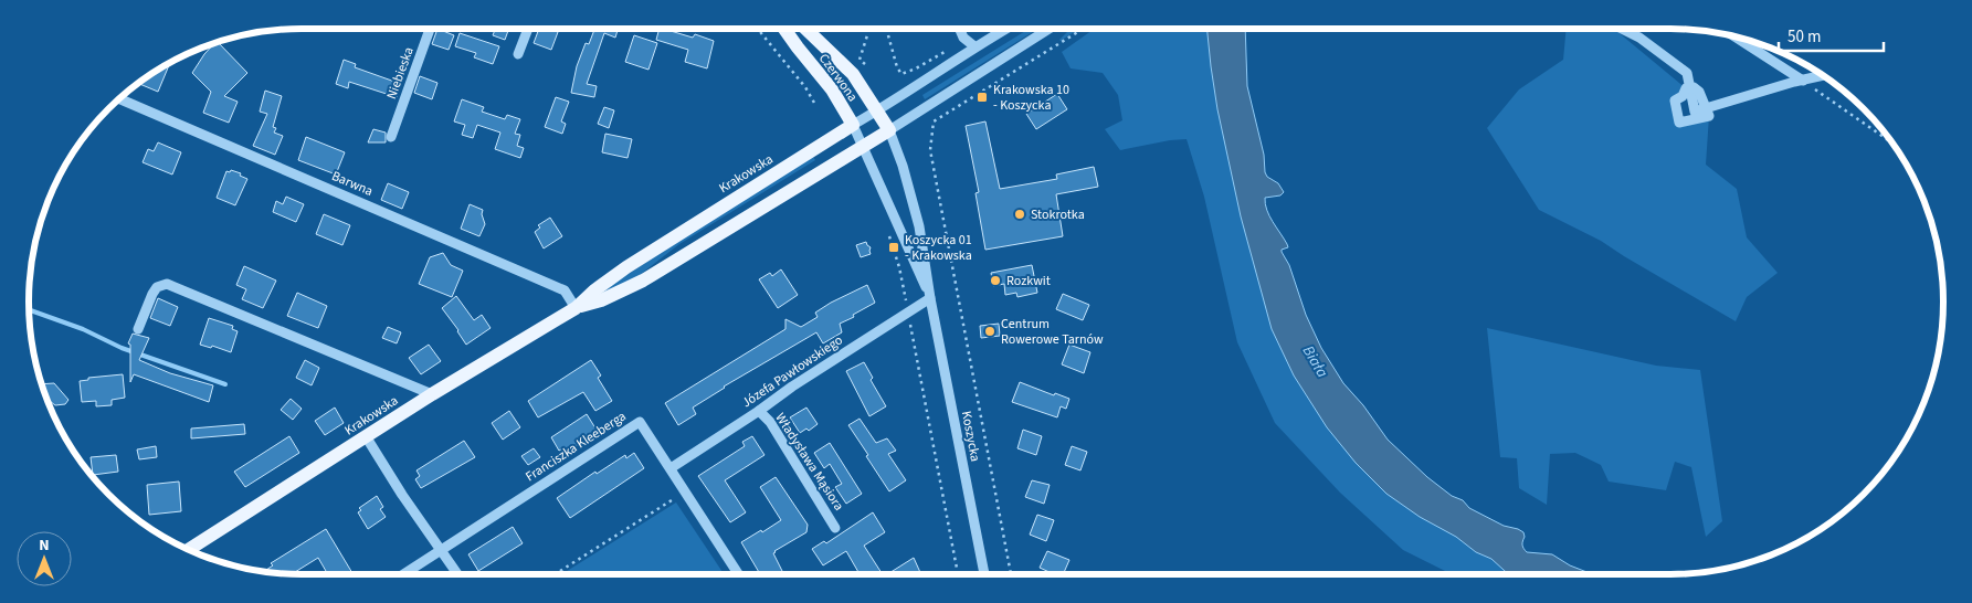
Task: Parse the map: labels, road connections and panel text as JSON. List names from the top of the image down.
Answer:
{
  "streets": {
    "main road": ["Czerwona", "Krakowska"],
    "street": [
      "Niebieska",
      "Barwna",
      "Józefa Pawłowskiego",
      "Koszycka",
      "Franciszka Kleeberga",
      "Władysława Mąsiora"
    ]
  },
  "crossings": [
    ["Czerwona", "Krakowska"],
    ["Krakowska", "Barwna"],
    ["Krakowska", "Koszycka"],
    ["Józefa Pawłowskiego", "Koszycka"],
    ["Józefa Pawłowskiego", "Franciszka Kleeberga"],
    ["Józefa Pawłowskiego", "Władysława Mąsiora"]
  ],
  "water": ["Biała"],
  "places": {
    "transit": ["Krakowska 10 - Koszycka", "Koszycka 01 - Krakowska"],
    "other": ["Stokrotka", "Rozkwit", "Centrum Rowerowe Tarnów"]
  },
  "scale_bar": "50 m",
  "north": "top"
}
